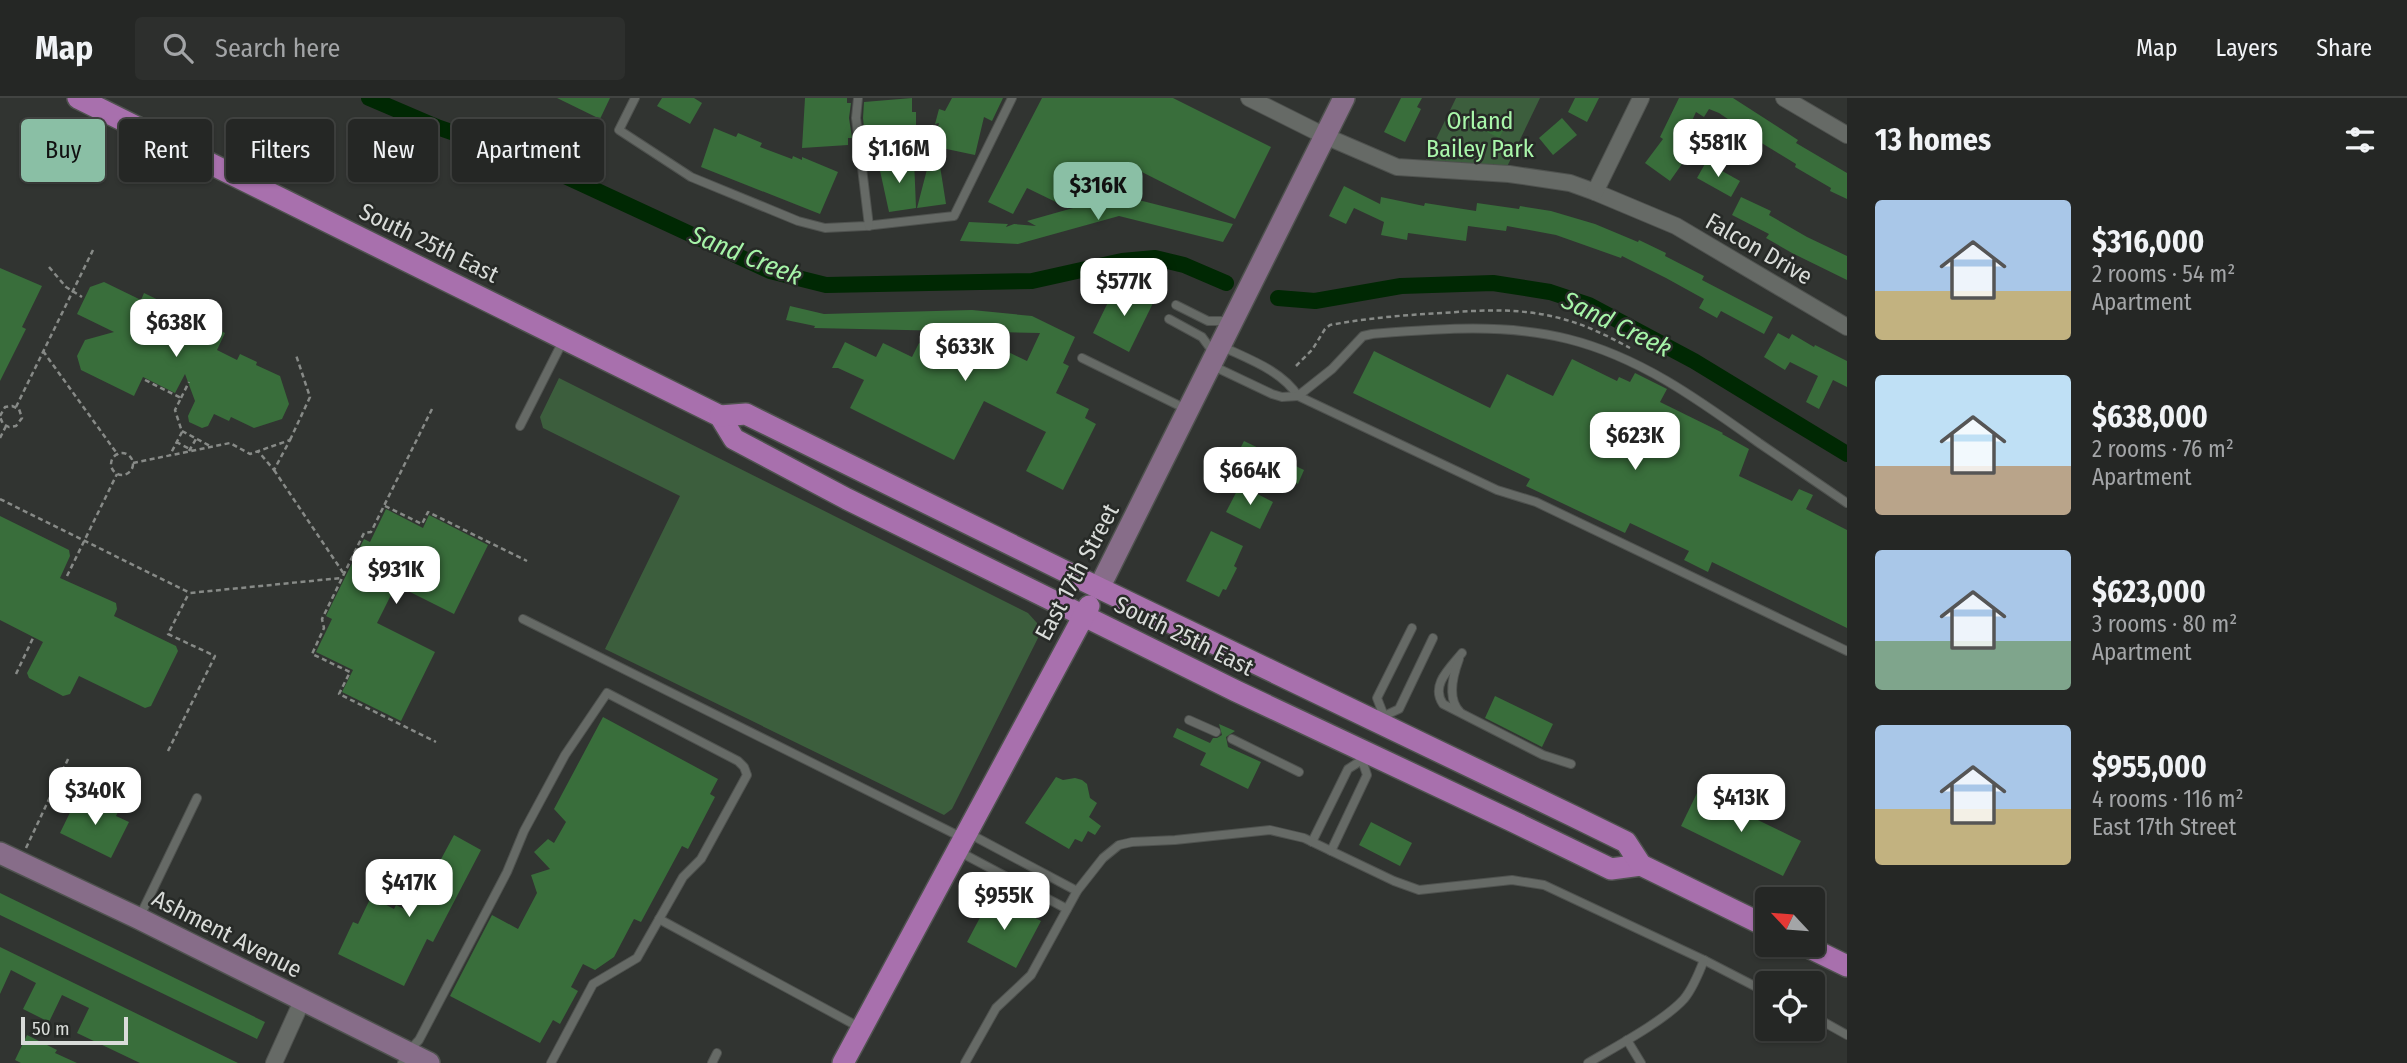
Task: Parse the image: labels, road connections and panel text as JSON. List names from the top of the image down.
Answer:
{
  "streets": {
    "main road": ["South 25th East", "East 17th Street", "Ashment Avenue"],
    "street": ["Falcon Drive"]
  },
  "crossings": [
    ["South 25th East", "East 17th Street"],
    ["Falcon Drive", "East 17th Street"]
  ],
  "water": ["Sand Creek"],
  "parks": ["Orland Bailey Park"],
  "scale_bar": "50 m",
  "north": "top left",
  "page": {
    "header": "Map",
    "search": "Search here",
    "nav": ["Map", "Layers", "Share"],
    "heading": "13 homes",
    "price": [
      "$581K",
      "$1.16M",
      "$316K",
      "$577K",
      "$638K",
      "$633K",
      "$623K",
      "$664K",
      "$931K",
      "$340K",
      "$413K",
      "$417K",
      "$955K"
    ],
    "chip": [
      "Buy",
      "Rent",
      "Filters",
      "New",
      "Apartment"
    ],
    "list": [
      {
        "name": "$316,000",
        "note": "2 rooms · 54 m² · Apartment"
      },
      {
        "name": "$638,000",
        "note": "2 rooms · 76 m² · Apartment"
      },
      {
        "name": "$623,000",
        "note": "3 rooms · 80 m² · Apartment"
      },
      {
        "name": "$955,000",
        "note": "4 rooms · 116 m² · East 17th Street"
      }
    ],
    "scale": "50 m"
  }
}
